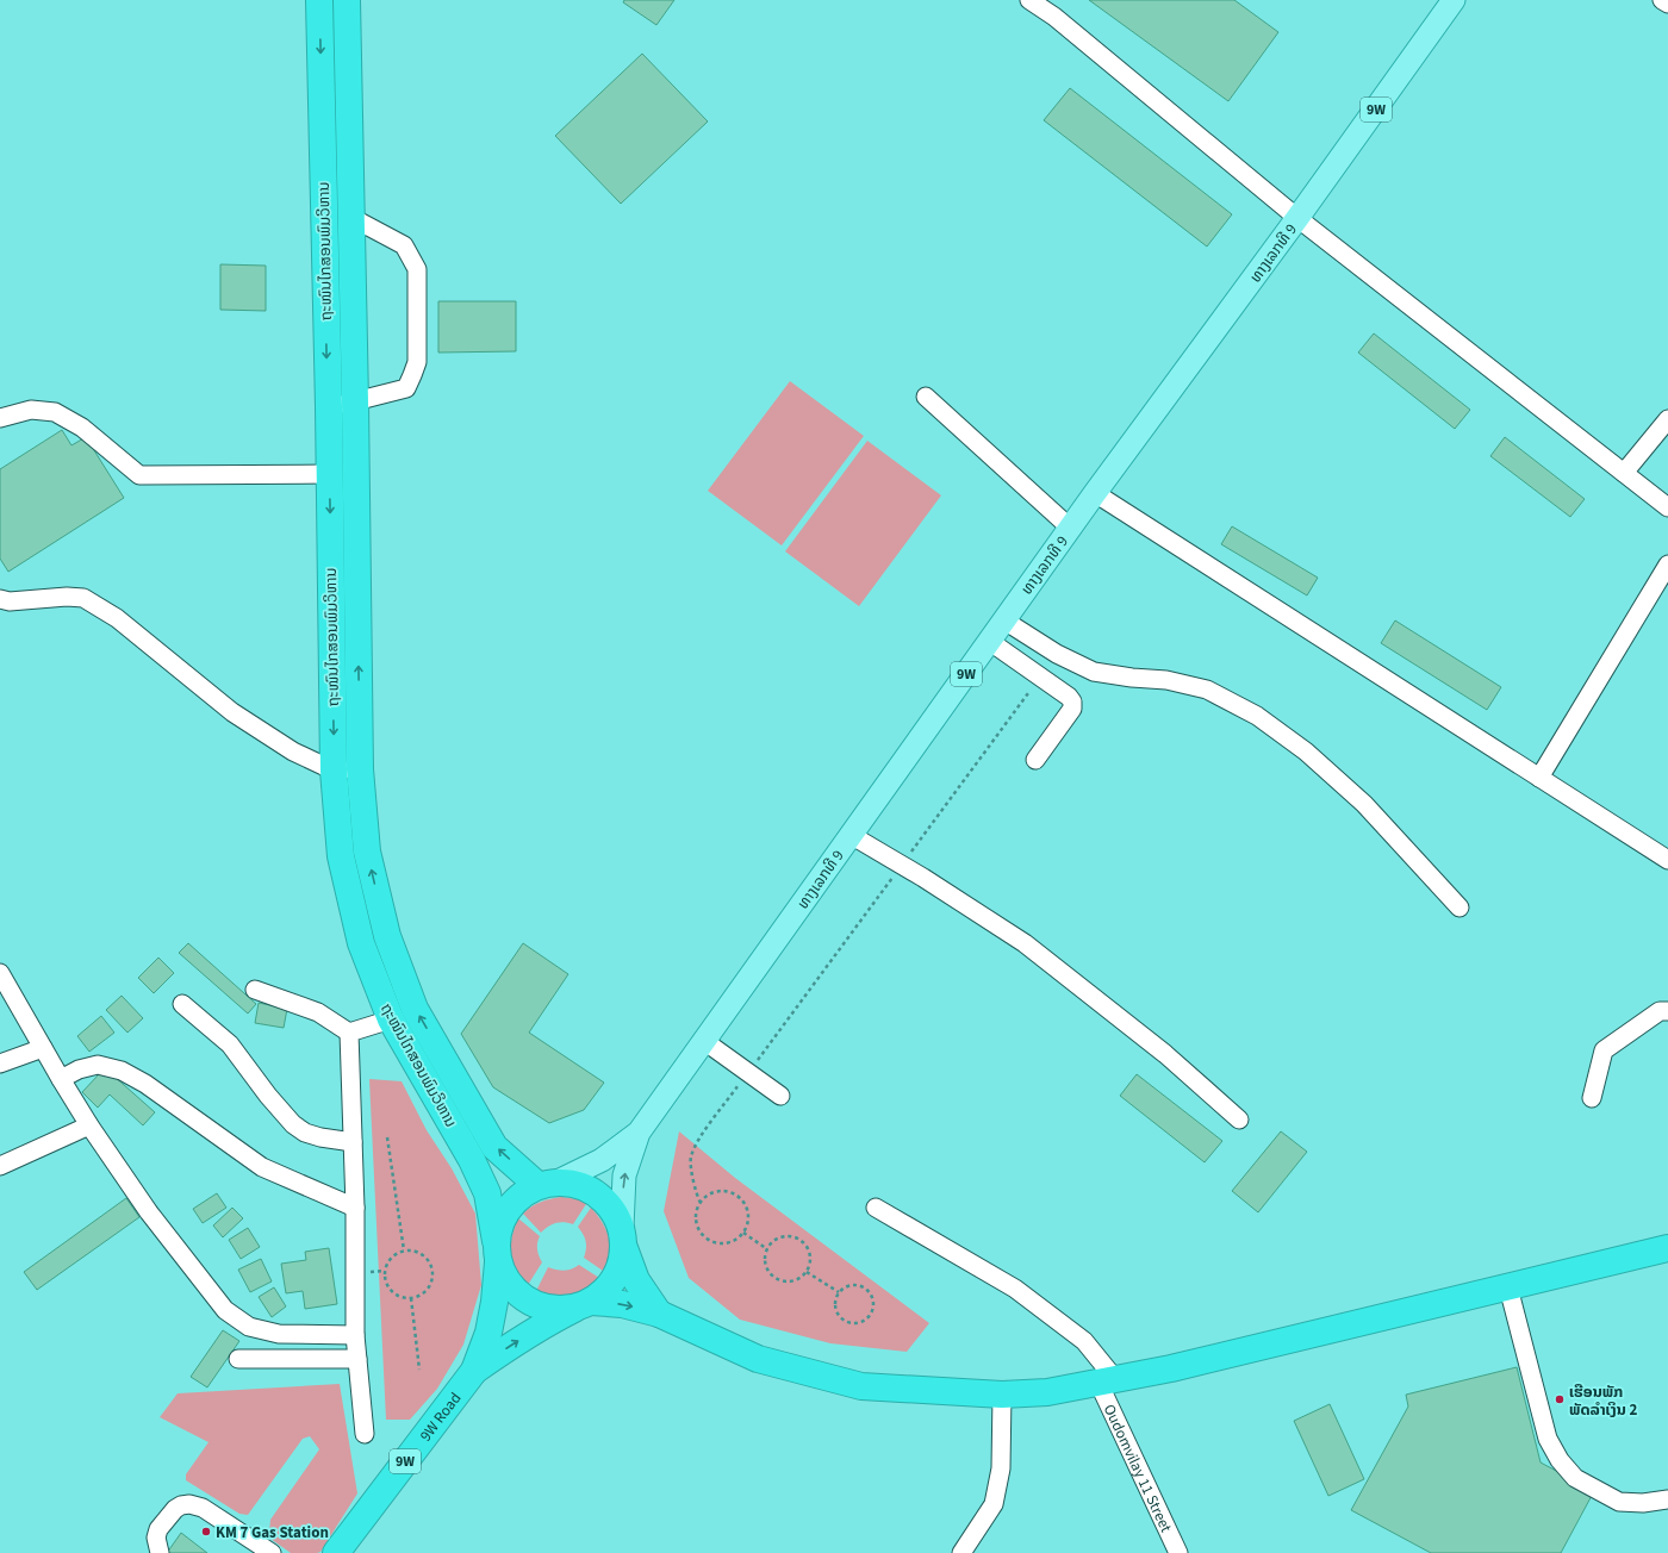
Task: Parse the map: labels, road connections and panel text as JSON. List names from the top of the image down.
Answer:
{
  "streets": {
    "highway": ["9W", "ຖະໜົນໄກສອນພົມວິຫານ", "9W Road"],
    "main road": ["ທາງເລກທີ 9"],
    "street": ["Oudomvilay 11 Street"]
  },
  "crossings": [
    ["ຖະໜົນໄກສອນພົມວິຫານ", "ທາງເລກທີ 9"]
  ],
  "places": ["ເຮືອນພັກ ພັດລຳເງິນ 2", "KM 7 Gas Station"]
}
